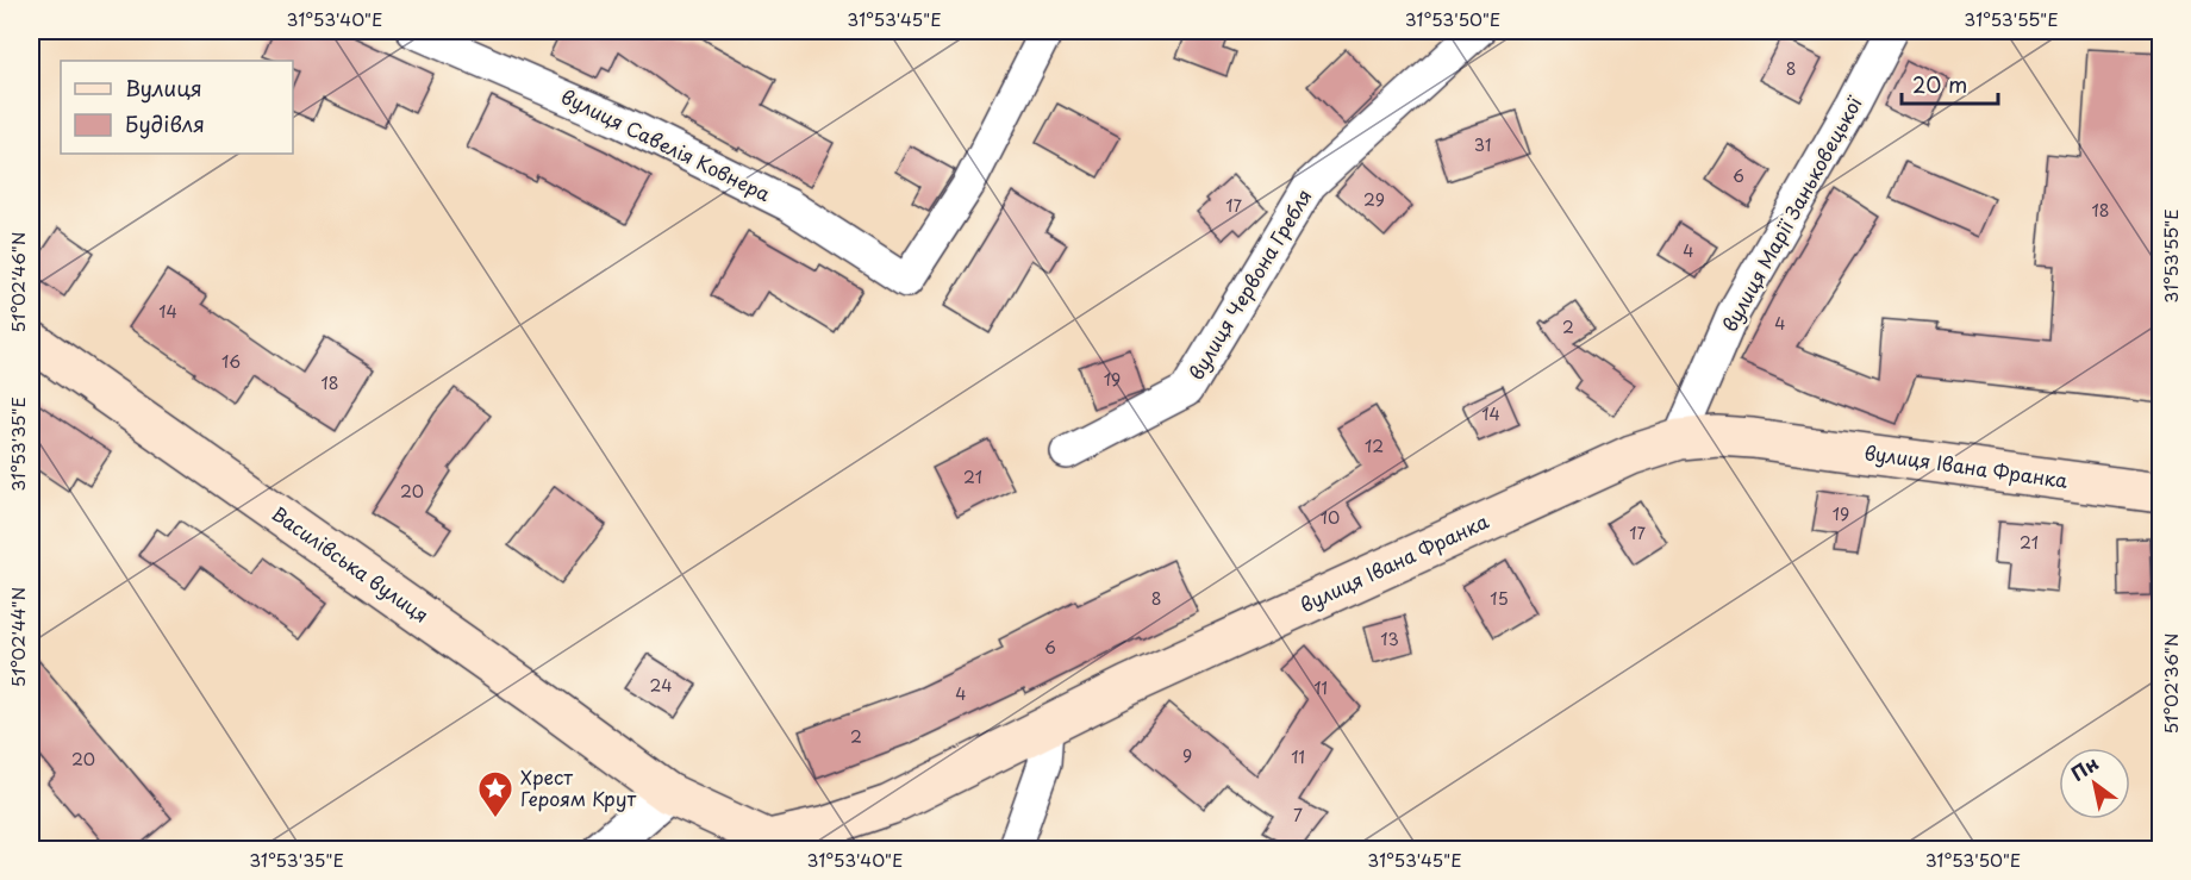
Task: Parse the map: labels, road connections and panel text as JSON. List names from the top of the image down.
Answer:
{
  "streets": {
    "main road": ["вулиця Івана Франка", "Василівська вулиця"],
    "street": ["вулиця Савелія Ковнера", "вулиця Марії Заньковецької", "вулиця Червона Гребля"]
  },
  "crossings": [
    ["вулиця Марії Заньковецької", "вулиця Івана Франка"],
    ["вулиця Івана Франка", "Василівська вулиця"]
  ],
  "places": {
    "place": ["Хрест Героям Крут"]
  },
  "house_numbers": [
    "8",
    "31",
    "6",
    "29",
    "17",
    "18",
    "4",
    "14",
    "4",
    "2",
    "16",
    "19",
    "18",
    "14",
    "12",
    "21",
    "20",
    "19",
    "10",
    "17",
    "21",
    "8",
    "15",
    "13",
    "6",
    "24",
    "11",
    "4",
    "2",
    "9",
    "11",
    "20",
    "7"
  ],
  "legend": ["Вулиця", "Будівля"],
  "scale_bar": "20 m",
  "north": "top left",
  "coordinates": [
    "31°53'40\"E",
    "31°53'45\"E",
    "31°53'50\"E",
    "31°53'55\"E",
    "51°02'46\"N",
    "31°53'35\"E",
    "51°02'44\"N",
    "51°02'36\"N"
  ]
}
